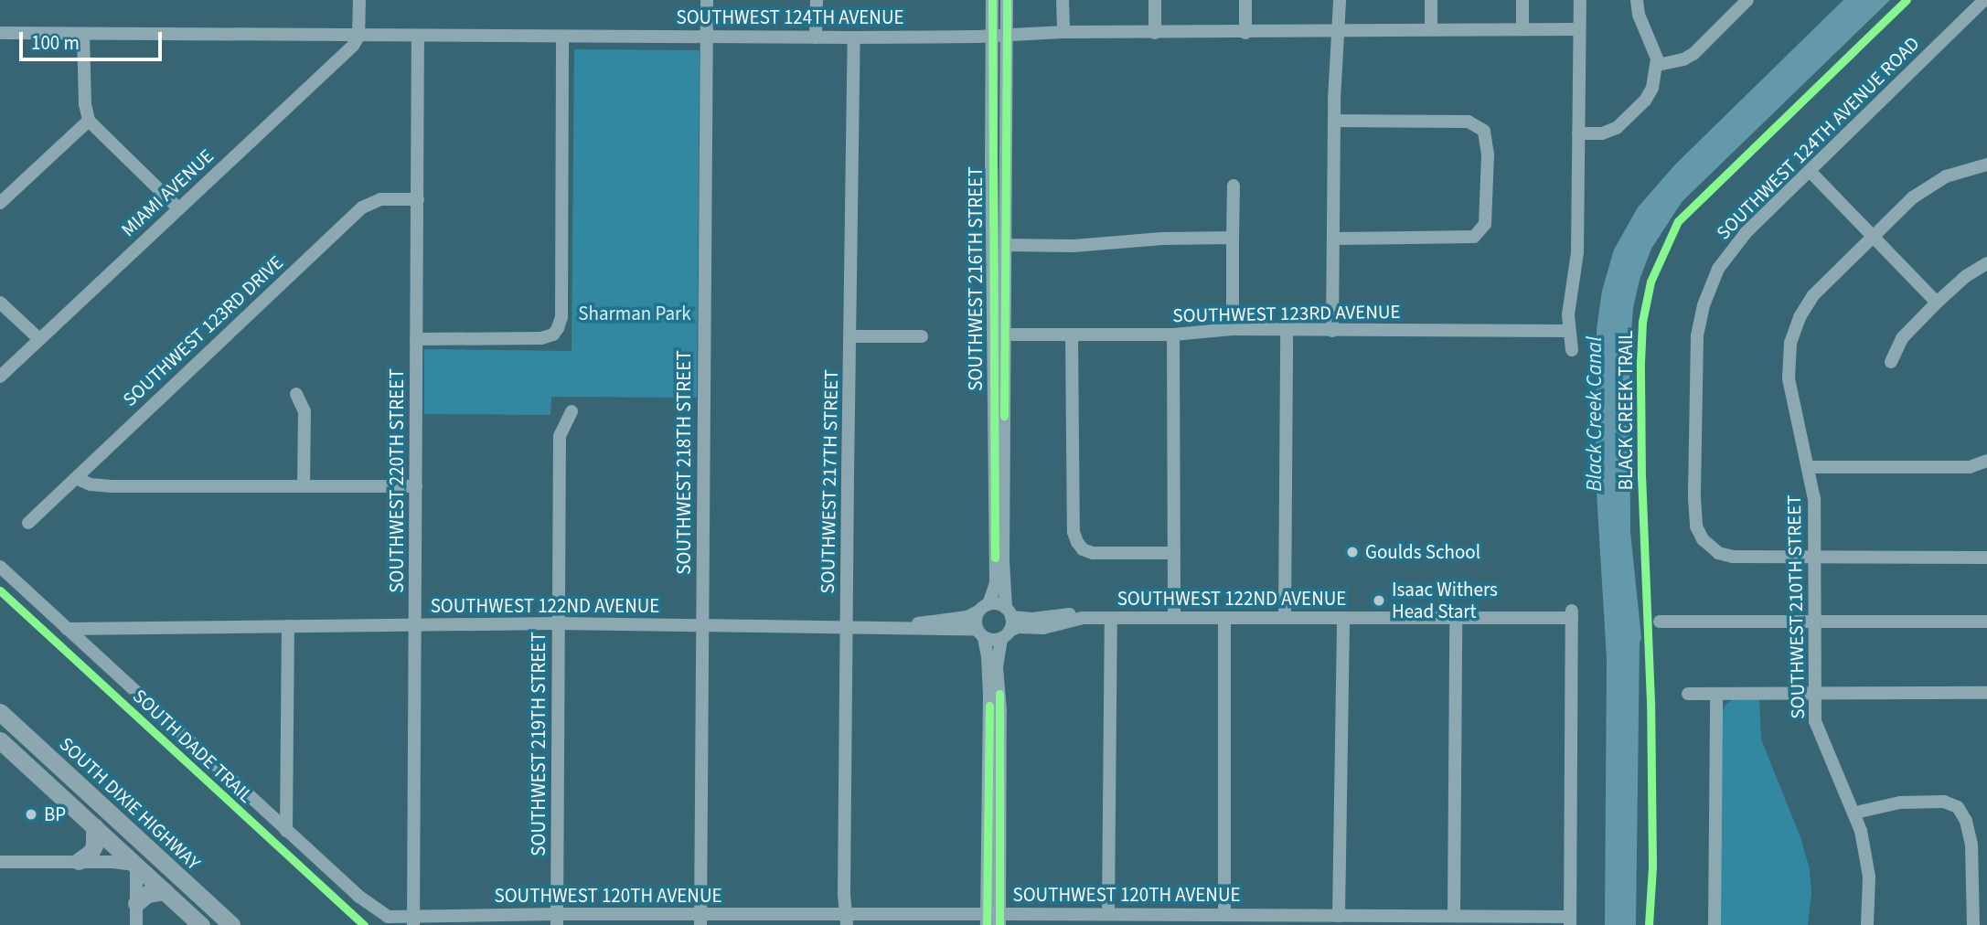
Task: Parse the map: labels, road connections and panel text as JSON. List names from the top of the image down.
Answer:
{
  "streets": {
    "highway": ["SOUTH DIXIE HIGHWAY"],
    "street": [
      "SOUTHWEST 124TH AVENUE",
      "SOUTHWEST 124TH AVENUE ROAD",
      "MIAMI AVENUE",
      "SOUTHWEST 216TH STREET",
      "SOUTHWEST 123RD AVENUE",
      "SOUTHWEST 123RD DRIVE",
      "SOUTHWEST 218TH STREET",
      "SOUTHWEST 220TH STREET",
      "SOUTHWEST 217TH STREET",
      "SOUTHWEST 122ND AVENUE",
      "SOUTHWEST 210TH STREET",
      "SOUTHWEST 219TH STREET",
      "SOUTHWEST 120TH AVENUE"
    ],
    "cycle path": ["BLACK CREEK TRAIL", "SOUTH DADE TRAIL"]
  },
  "crossings": [
    ["SOUTHWEST 124TH AVENUE", "MIAMI AVENUE"],
    ["SOUTHWEST 124TH AVENUE", "SOUTHWEST 216TH STREET"],
    ["SOUTHWEST 124TH AVENUE", "SOUTHWEST 218TH STREET"],
    ["SOUTHWEST 124TH AVENUE", "SOUTHWEST 220TH STREET"],
    ["SOUTHWEST 124TH AVENUE", "SOUTHWEST 217TH STREET"],
    ["SOUTHWEST 124TH AVENUE ROAD", "SOUTHWEST 210TH STREET"],
    ["SOUTHWEST 216TH STREET", "SOUTHWEST 123RD AVENUE"],
    ["SOUTHWEST 216TH STREET", "SOUTHWEST 122ND AVENUE"],
    ["SOUTHWEST 216TH STREET", "SOUTHWEST 120TH AVENUE"],
    ["SOUTHWEST 123RD DRIVE", "SOUTHWEST 220TH STREET"],
    ["SOUTHWEST 218TH STREET", "SOUTHWEST 122ND AVENUE"],
    ["SOUTHWEST 218TH STREET", "SOUTHWEST 120TH AVENUE"],
    ["SOUTHWEST 220TH STREET", "SOUTHWEST 122ND AVENUE"],
    ["SOUTHWEST 220TH STREET", "SOUTHWEST 120TH AVENUE"],
    ["SOUTHWEST 217TH STREET", "SOUTHWEST 122ND AVENUE"],
    ["SOUTHWEST 217TH STREET", "SOUTHWEST 120TH AVENUE"],
    ["SOUTHWEST 122ND AVENUE", "SOUTHWEST 219TH STREET"],
    ["SOUTHWEST 122ND AVENUE", "SOUTHWEST 120TH AVENUE"],
    ["SOUTHWEST 219TH STREET", "SOUTHWEST 120TH AVENUE"]
  ],
  "water": ["Black Creek Canal"],
  "parks": ["Sharman Park"],
  "places": ["Goulds School", "Isaac Withers Head Start", "BP"],
  "scale_bar": "100 m"
}
